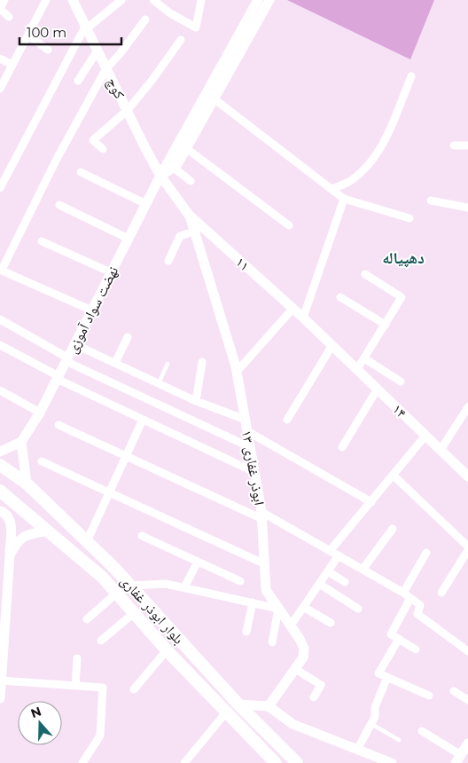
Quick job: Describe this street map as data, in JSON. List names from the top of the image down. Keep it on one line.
{"streets":{"main road":["بلوار ابوذر غفاری"],"street":["کوچ","۱۱","نهضت سواد آموزی","۱۴","۱۳ ابوذر غفاری"]},"crossings":[["کوچ","۱۱"],["کوچ","نهضت سواد آموزی"],["۱۱","نهضت سواد آموزی"],["۱۱","۱۴"],["۱۱","۱۳ ابوذر غفاری"]],"districts":["دهپیاله"],"scale_bar":"100 m","north":"top"}
